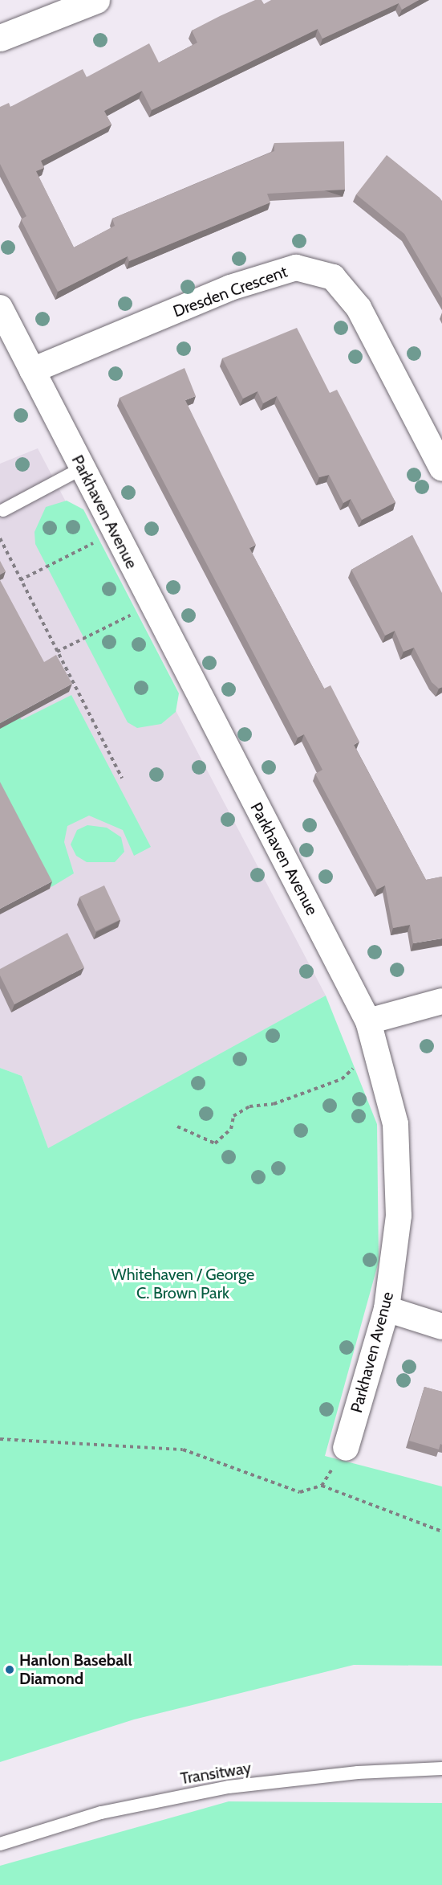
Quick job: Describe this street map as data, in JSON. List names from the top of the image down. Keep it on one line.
{"streets":{"street":["Dresden Crescent","Parkhaven Avenue"],"lane":["Transitway"]},"crossings":[["Dresden Crescent","Parkhaven Avenue"]],"parks":["Whitehaven / George C. Brown Park"],"places":["Hanlon Baseball Diamond"]}
